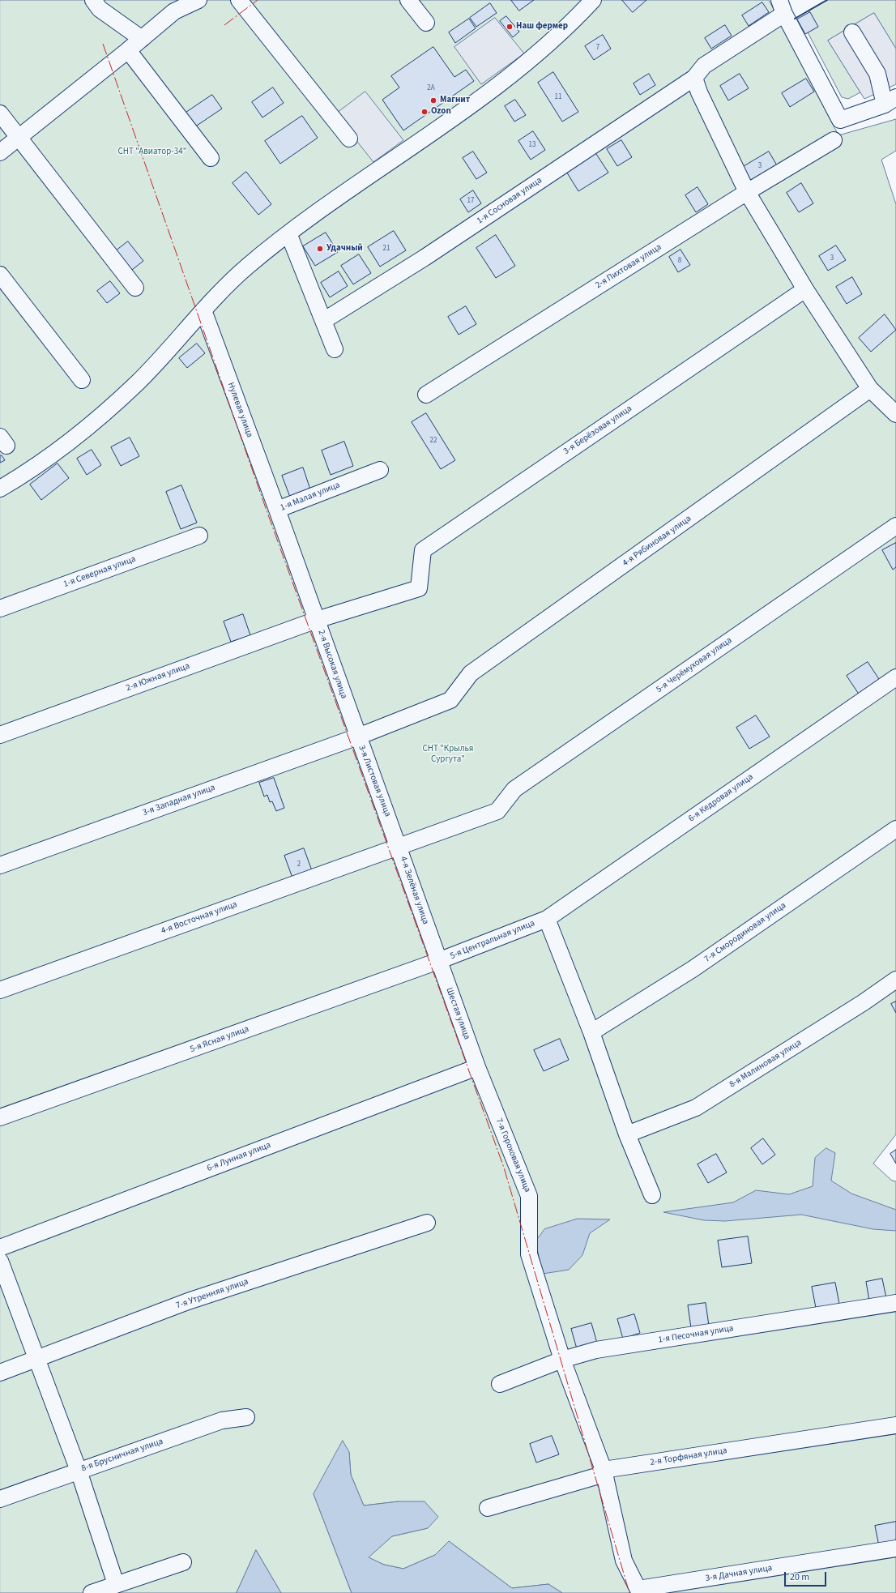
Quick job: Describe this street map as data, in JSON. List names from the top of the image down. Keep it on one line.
{"streets":{"street":["1-я Сосновая улица","2-я Пихтовая улица","Нулевая улица","3-я Берёзовая улица","1-я Малая улица","4-я Рябиновая улица","1-я Северная улица","2-я Высокая улица","5-я Черёмуховая улица","2-я Южная улица","3-я Листовая улица","6-я Кедровая улица","3-я Западная улица","4-я Зелёная улица","4-я Восточная улица","7-я Смородиновая улица","5-я Центральная улица","Шестая улица","5-я Ясная улица","8-я Малиновая улица","7-я Гороховая улица","6-я Лунная улица","7-я Утренняя улица","1-я Песочная улица","8-я Брусничная улица","2-я Торфяная улица","3-я Дачная улица"]},"crossings":[["Нулевая улица","1-я Малая улица"],["3-я Берёзовая улица","2-я Высокая улица"],["1-я Малая улица","2-я Высокая улица"],["1-я Малая улица","2-я Южная улица"],["4-я Рябиновая улица","3-я Листовая улица"],["2-я Высокая улица","2-я Южная улица"],["2-я Высокая улица","3-я Листовая улица"],["2-я Высокая улица","3-я Западная улица"],["5-я Черёмуховая улица","4-я Зелёная улица"],["3-я Листовая улица","3-я Западная улица"],["3-я Листовая улица","4-я Зелёная улица"],["3-я Листовая улица","4-я Восточная улица"],["6-я Кедровая улица","5-я Центральная улица"],["4-я Зелёная улица","4-я Восточная улица"],["4-я Зелёная улица","5-я Центральная улица"],["4-я Зелёная улица","Шестая улица"],["4-я Зелёная улица","5-я Ясная улица"],["5-я Центральная улица","Шестая улица"],["5-я Центральная улица","5-я Ясная улица"],["Шестая улица","5-я Ясная улица"],["Шестая улица","7-я Гороховая улица"],["Шестая улица","6-я Лунная улица"],["7-я Гороховая улица","6-я Лунная улица"],["7-я Гороховая улица","1-я Песочная улица"],["7-я Гороховая улица","2-я Торфяная улица"],["7-я Гороховая улица","3-я Дачная улица"]],"parks":["СНТ \"Авиатор-34\"","CНТ \"Крылья Сургута\""],"places":["Наш фермер","Магнит","Ozon","Удачный"],"house_numbers":["7","2А","11","13","3","17","21","3","8","22","2"],"scale_bar":"20 m"}
